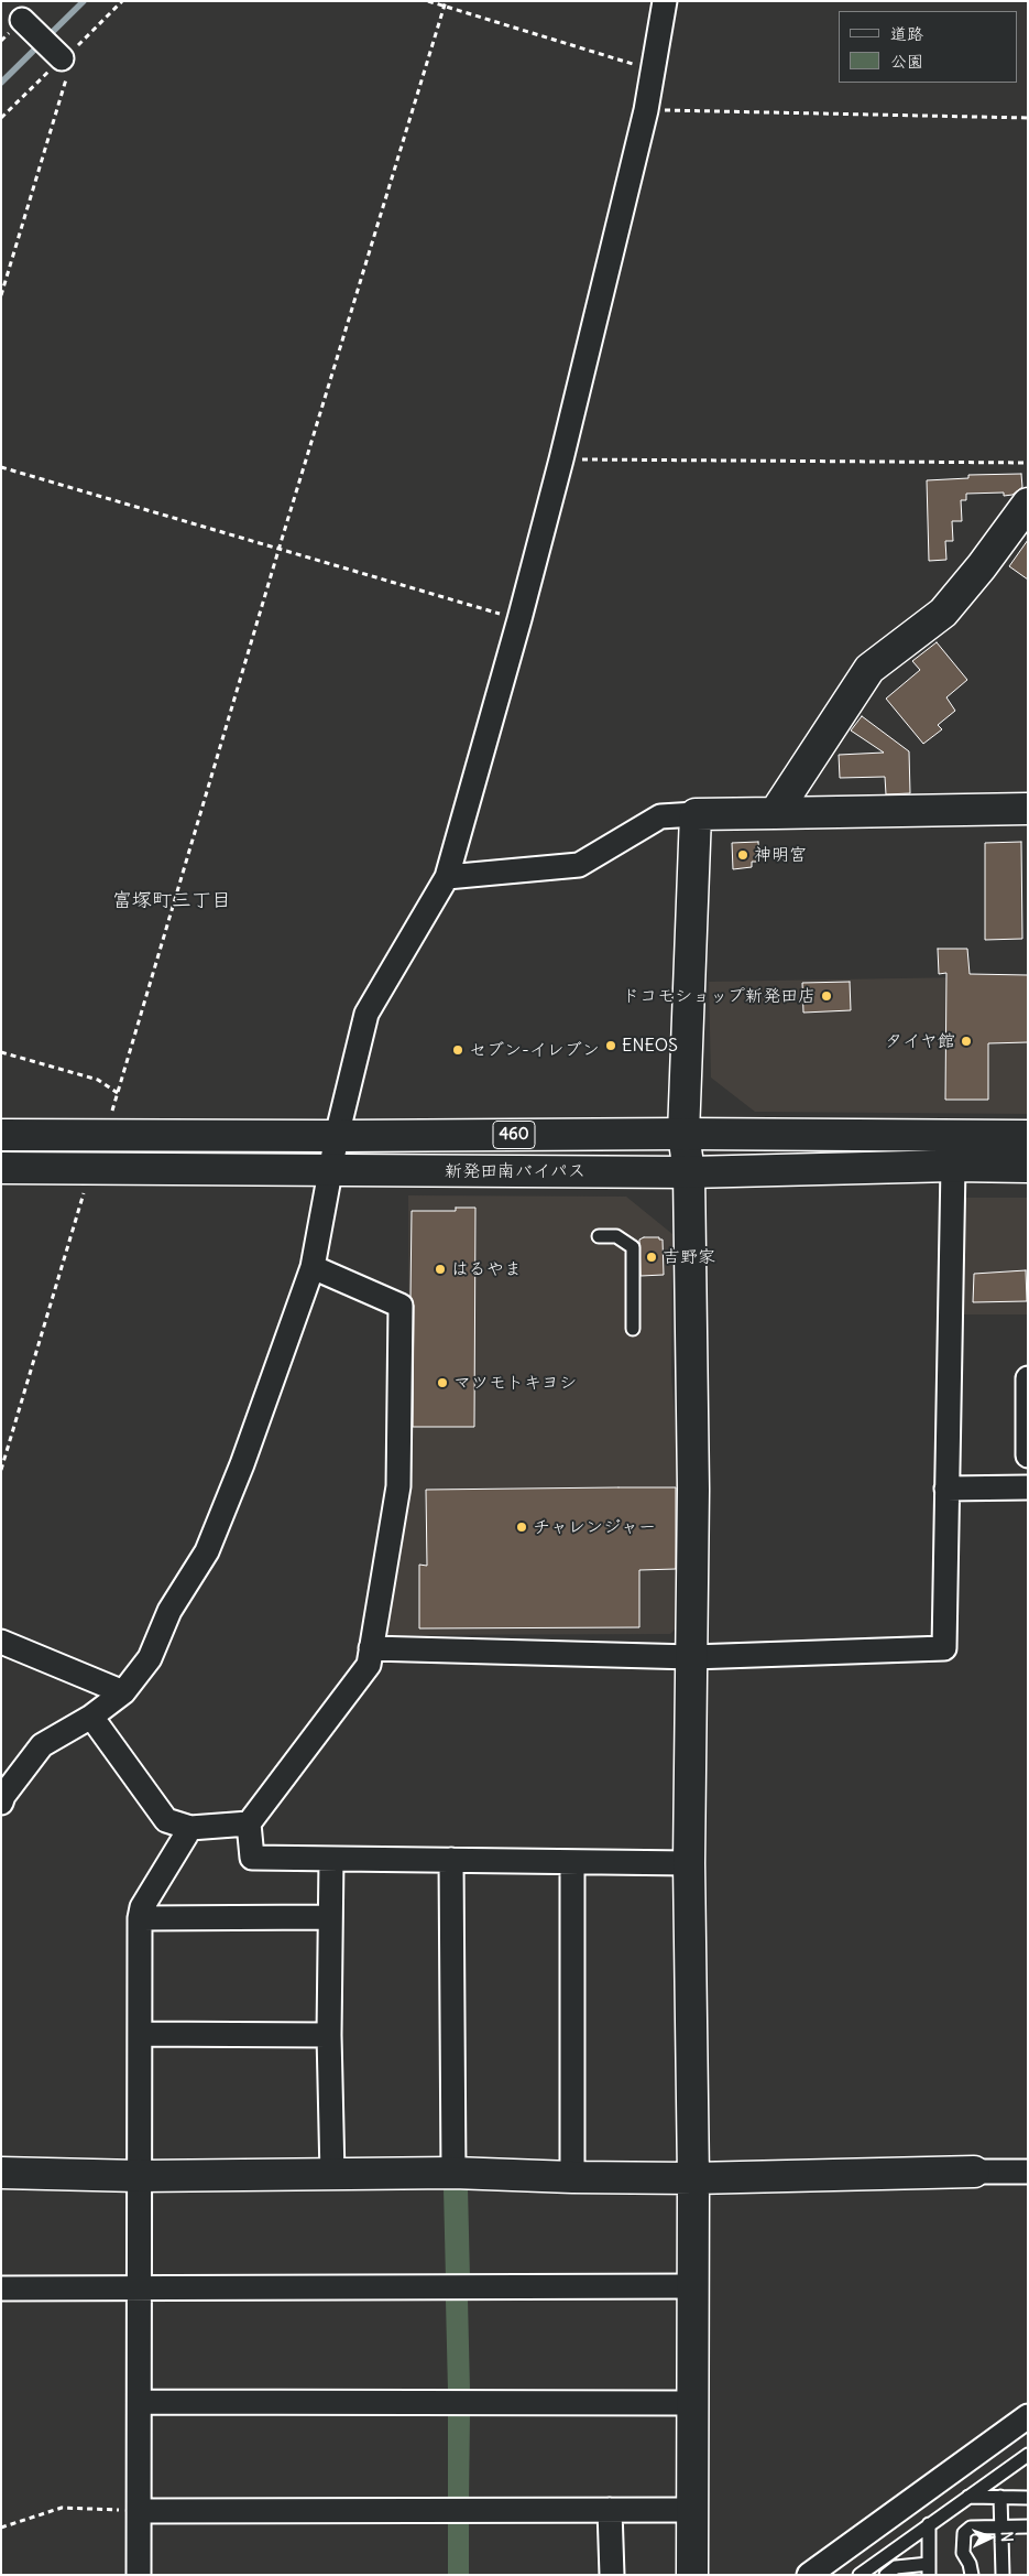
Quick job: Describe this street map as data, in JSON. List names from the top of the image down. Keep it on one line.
{"streets":{"main road":["460","新発田南バイパス"]},"districts":["富塚町三丁目"],"places":["神明宮","ドコモショップ新発田店","タイヤ館","ENEOS","セブン-イレブン","吉野家","はるやま","マツモトキヨシ","チャレンジャー"],"legend":["道路","公園"],"north":"right"}
